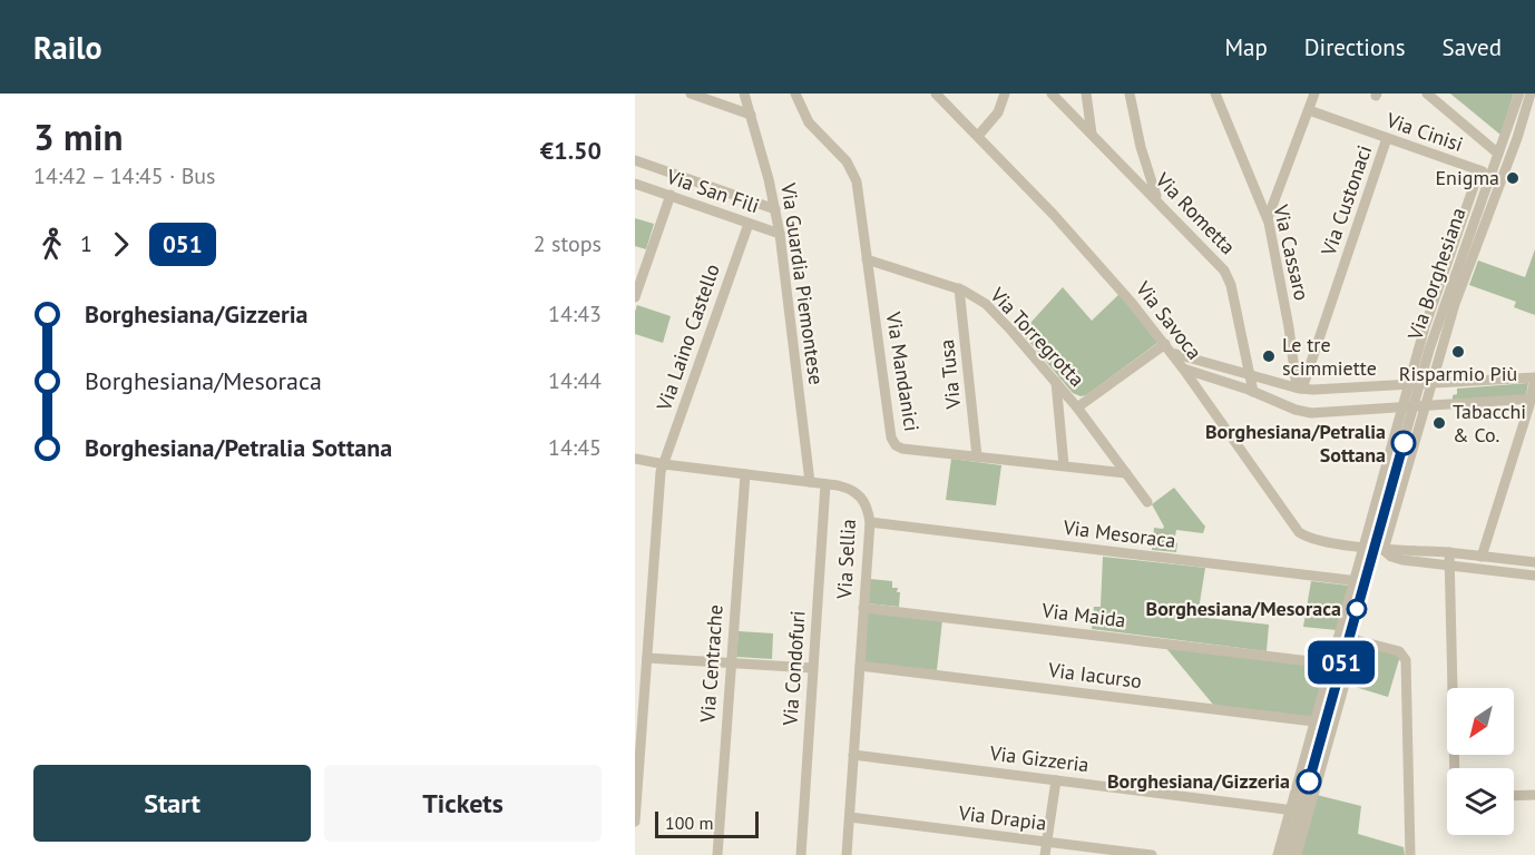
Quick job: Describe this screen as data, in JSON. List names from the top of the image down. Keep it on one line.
{"streets":{"street":["Via Cinisi","Via San Fili","Via Custonaci","Via Rometta","Via Cassaro","Via Borghesiana","Via Guardia Piemontese","Via Savoca","Via Laino Castello","Via Torregrotta","Via Mandanici","Via Tusa","Via Mesoraca","Via Sellia","Via Maida","Via Centrache","Via Condofuri","Via Iacurso","Via Gizzeria","Via Drapia"]},"crossings":[["Via Cinisi","Via Custonaci"],["Via Cinisi","Via Borghesiana"],["Via San Fili","Via Guardia Piemontese"],["Via San Fili","Via Laino Castello"],["Via Custonaci","Via Cassaro"],["Via Borghesiana","Via Savoca"],["Via Borghesiana","Via Mesoraca"],["Via Borghesiana","Via Maida"],["Via Borghesiana","Via Iacurso"],["Via Borghesiana","Via Gizzeria"],["Via Guardia Piemontese","Via Sellia"],["Via Savoca","Via Torregrotta"],["Via Laino Castello","Via Sellia"],["Via Torregrotta","Via Mandanici"],["Via Torregrotta","Via Tusa"],["Via Mandanici","Via Tusa"],["Via Mesoraca","Via Sellia"],["Via Sellia","Via Maida"],["Via Sellia","Via Centrache"],["Via Sellia","Via Condofuri"],["Via Sellia","Via Iacurso"],["Via Sellia","Via Gizzeria"],["Via Sellia","Via Drapia"]],"places":["Enigma","Risparmio Più","Le tre scimmiette","Tabacchi & Co.","Borghesiana/Petralia Sottana","Borghesiana/Mesoraca","Borghesiana/Gizzeria"],"lines":["bus line 051"],"scale_bar":"100 m","north":"bottom left","page":{"header":"Railo","nav":["Map","Directions","Saved"],"heading":["3 min","14:42 – 14:45 · Bus","€1.50"],"on_map":"051","legs":["1","051","2 stops"],"list":[{"name":"Borghesiana/Gizzeria","value":"14:43"},{"name":"Borghesiana/Mesoraca","value":"14:44"},{"name":"Borghesiana/Petralia Sottana","value":"14:45"}],"buttons":["Start","Tickets"],"scale":"100 m"}}
